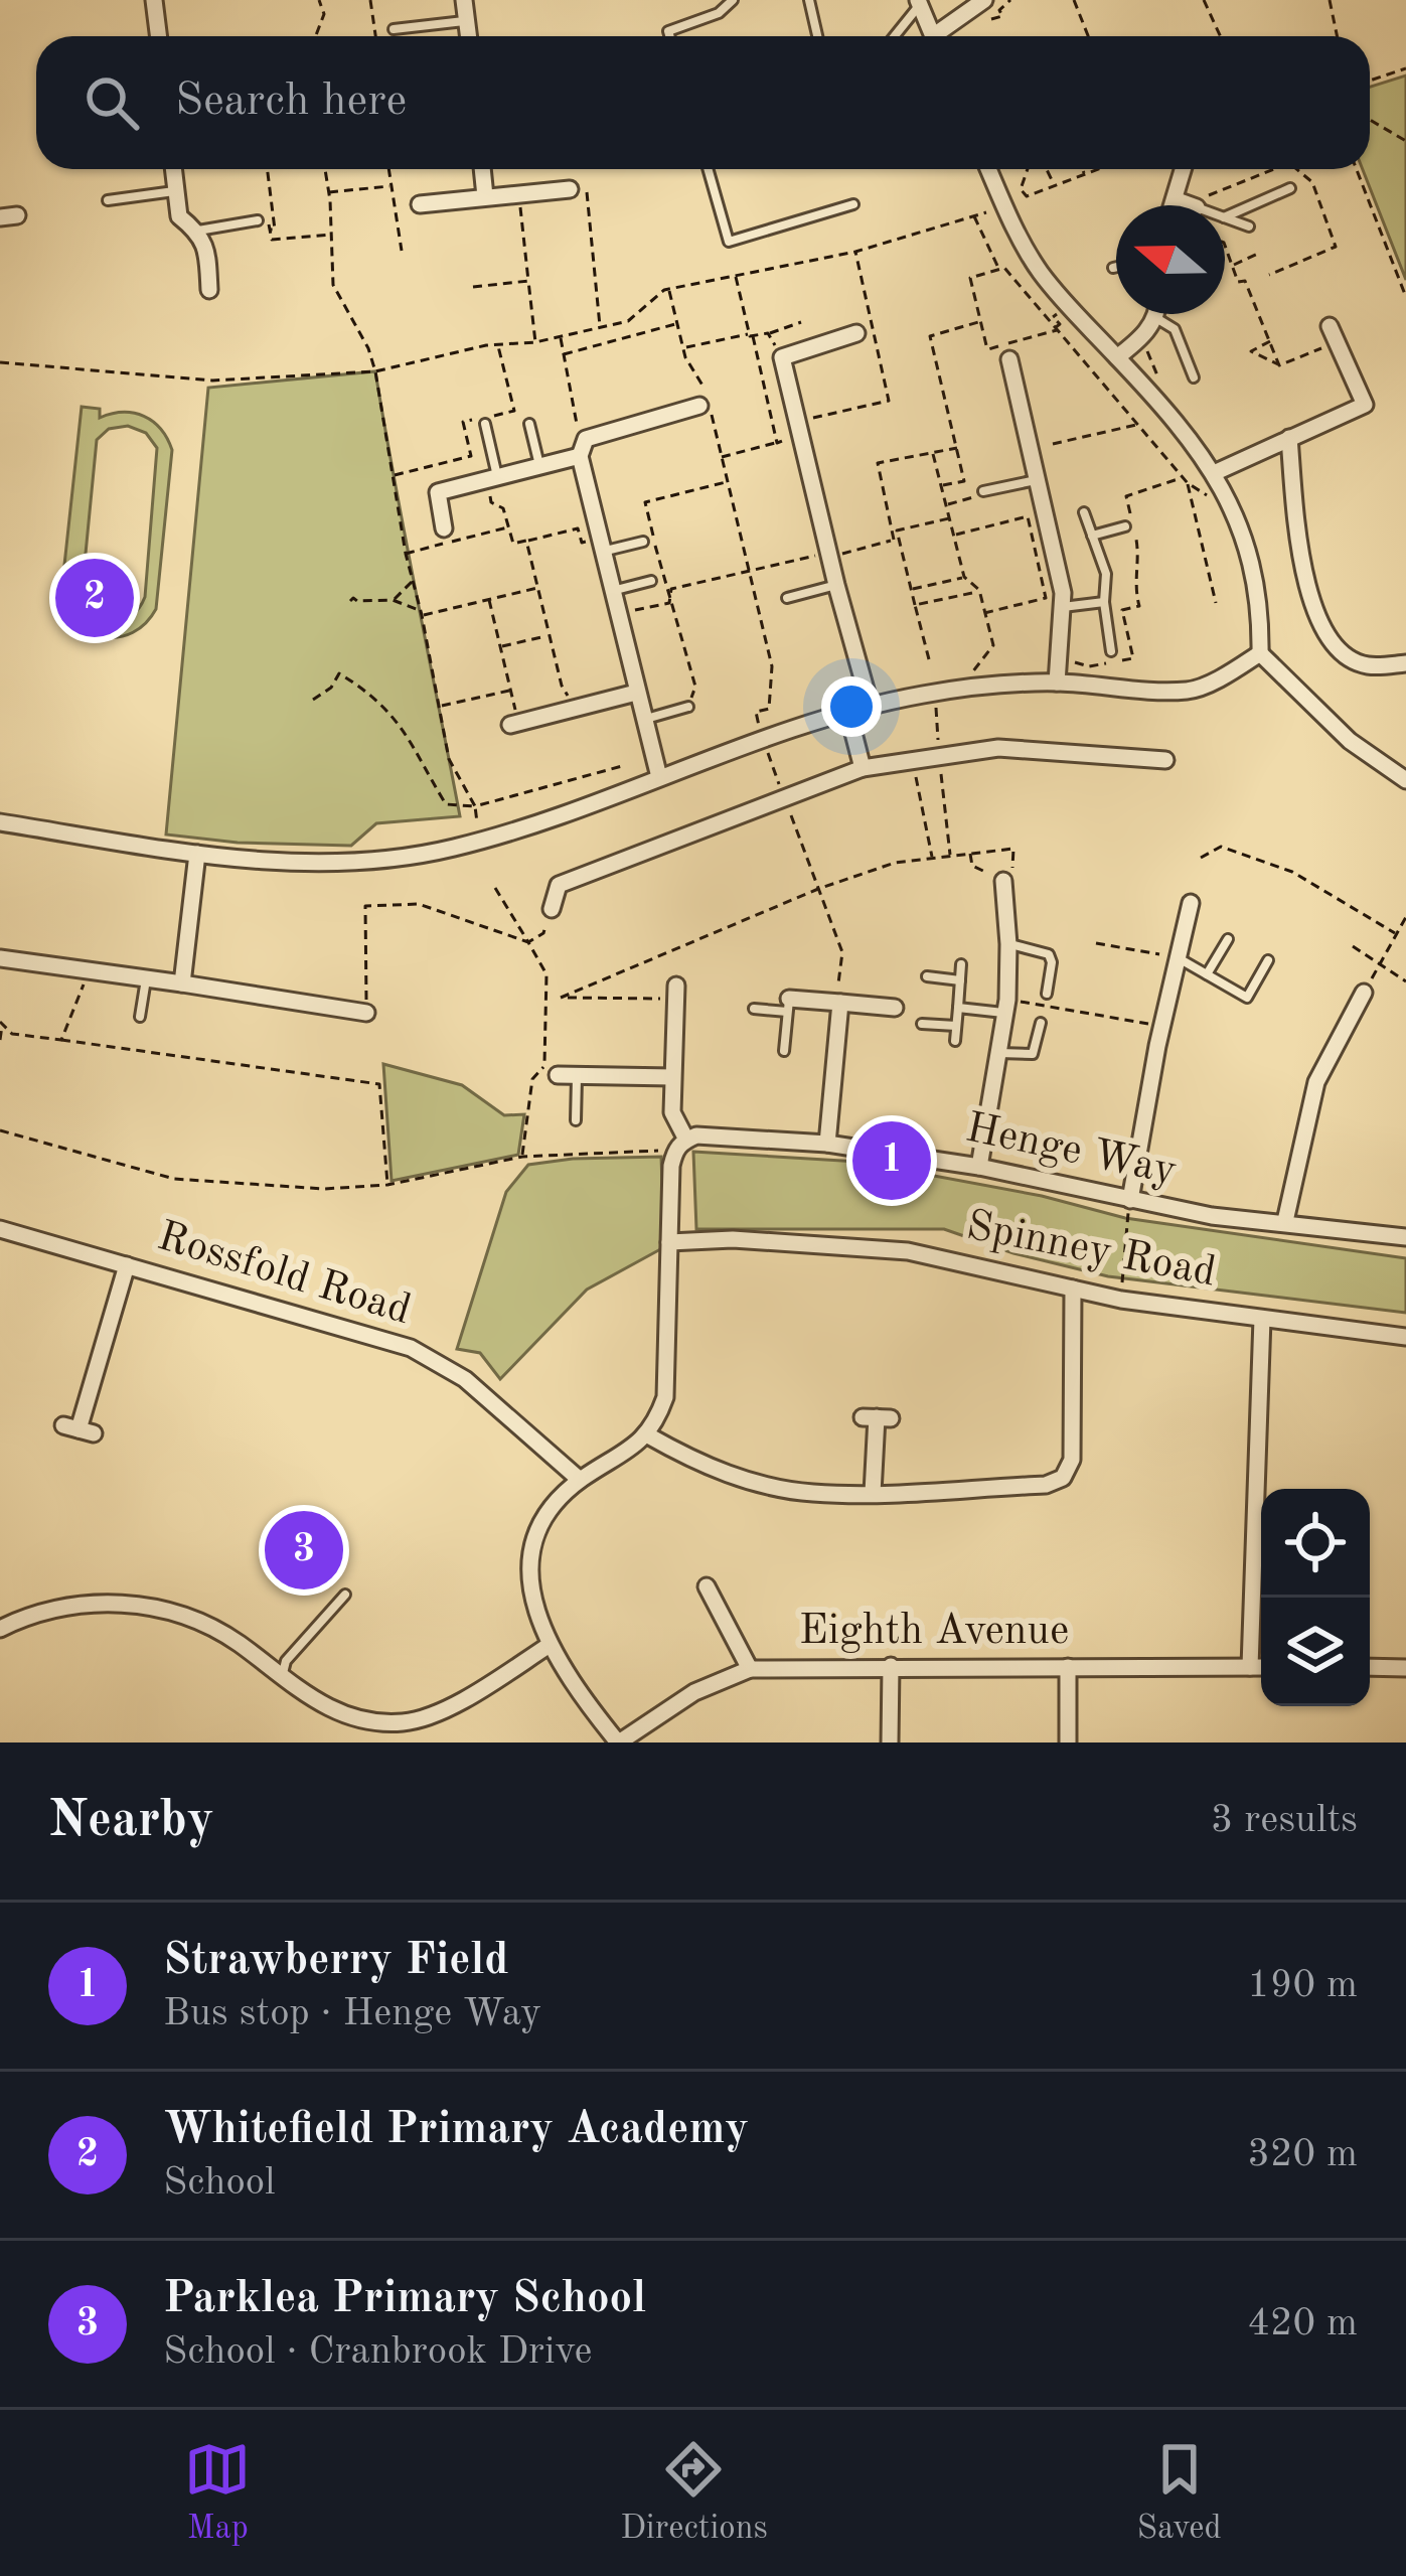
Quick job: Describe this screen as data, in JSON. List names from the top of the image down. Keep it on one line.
{"streets":{"street":["Henge Way","Spinney Road","Rossfold Road","Eighth Avenue"]},"north":"left","page":{"search":"Search here","pins":["2","1","3"],"heading":["Nearby","3 results"],"list":[{"mark":"1","name":"Strawberry Field","note":"Bus stop · Henge Way","value":"190 m"},{"mark":"2","name":"Whitefield Primary Academy","note":"School","value":"320 m"},{"mark":"3","name":"Parklea Primary School","note":"School · Cranbrook Drive","value":"420 m"}],"nav":["Map","Directions","Saved"]}}
